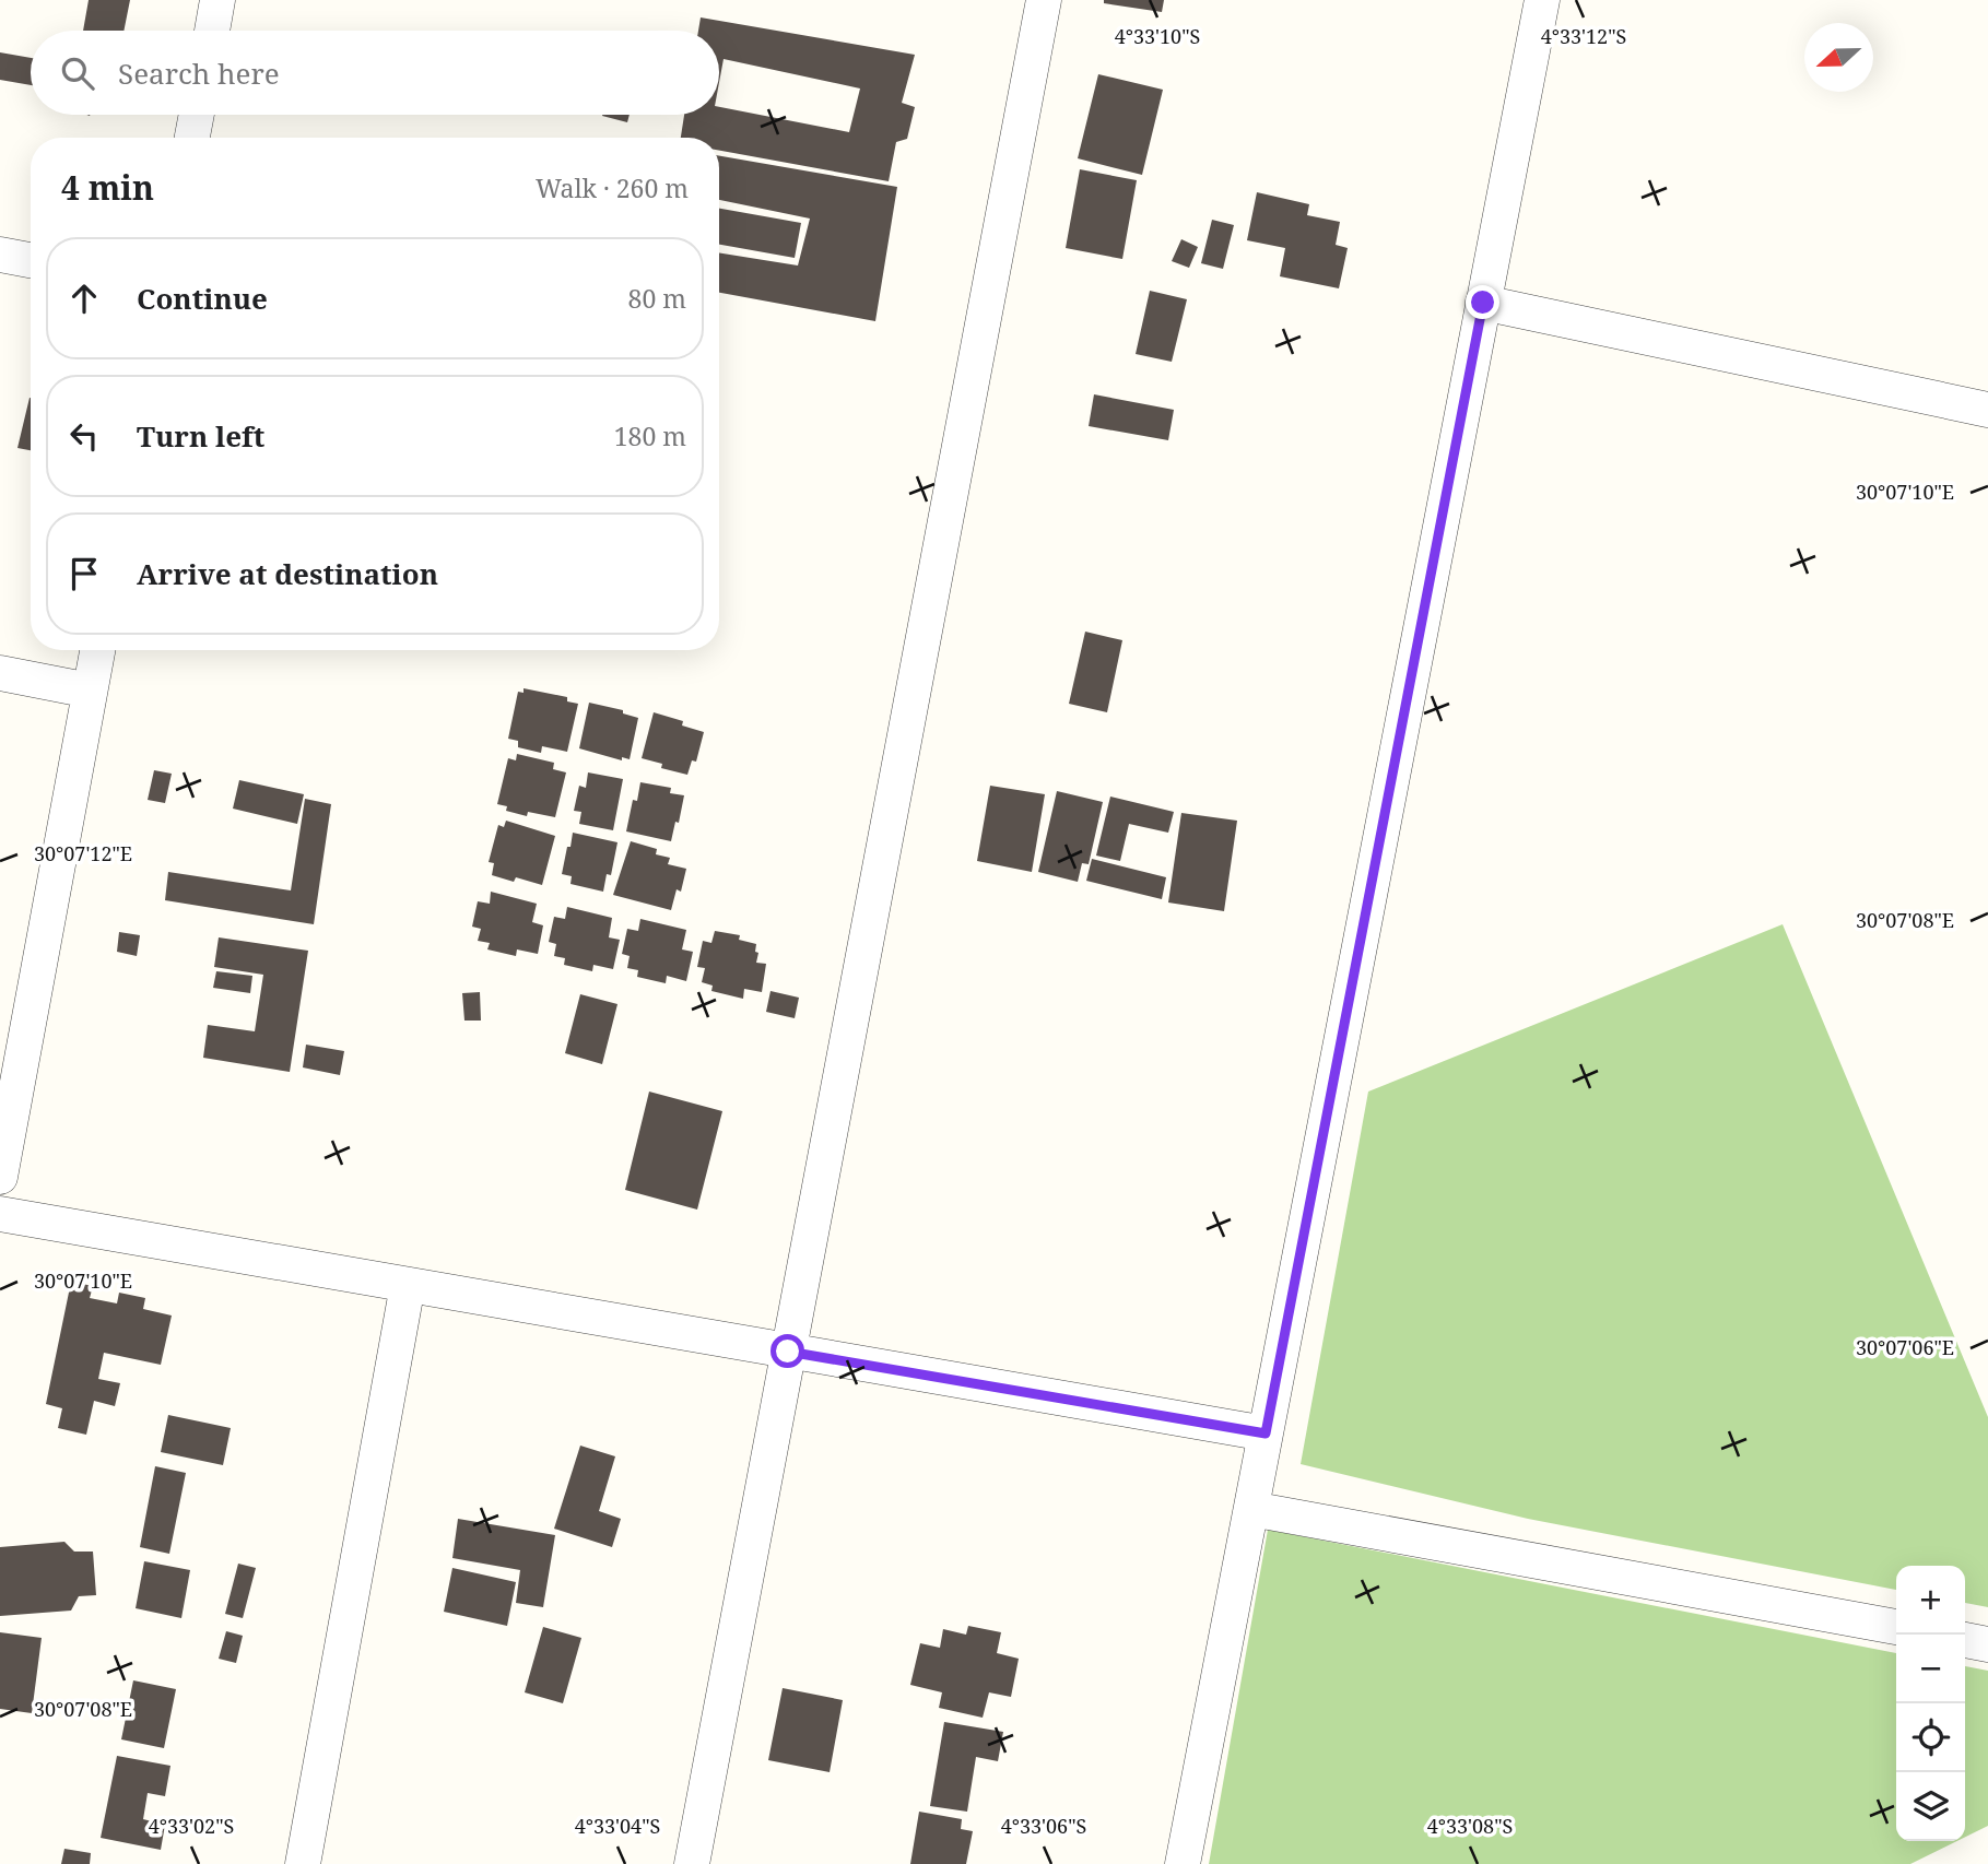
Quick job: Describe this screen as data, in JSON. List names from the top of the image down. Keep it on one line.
{"north":"left","page":{"search":"Search here","heading":["4 min","Walk · 260 m"],"list":[["Continue","80 m"],["Turn left","180 m"],"Arrive at destination"],"map_buttons":["+","−"]},"coordinates":["4°33'10\"S","4°33'12\"S","30°07'10\"E","30°07'12\"E","30°07'08\"E","30°07'06\"E","4°33'02\"S","4°33'04\"S","4°33'06\"S","4°33'08\"S"]}
